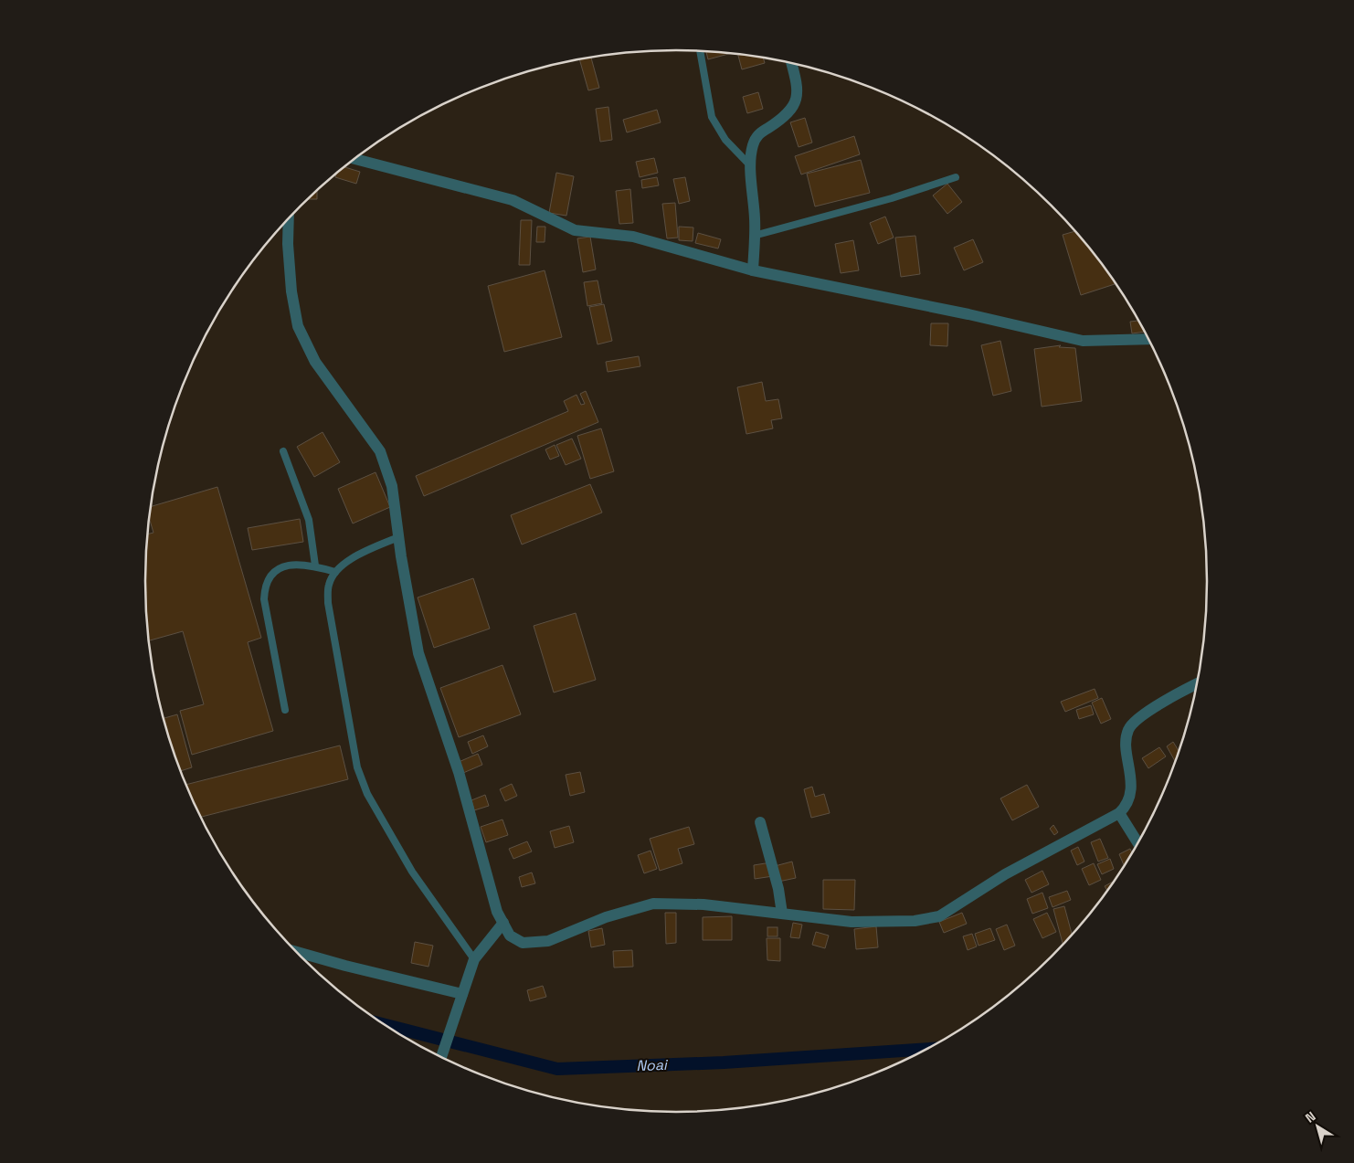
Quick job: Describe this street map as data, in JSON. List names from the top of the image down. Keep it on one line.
{"water":["Noai"],"north":"top left"}
